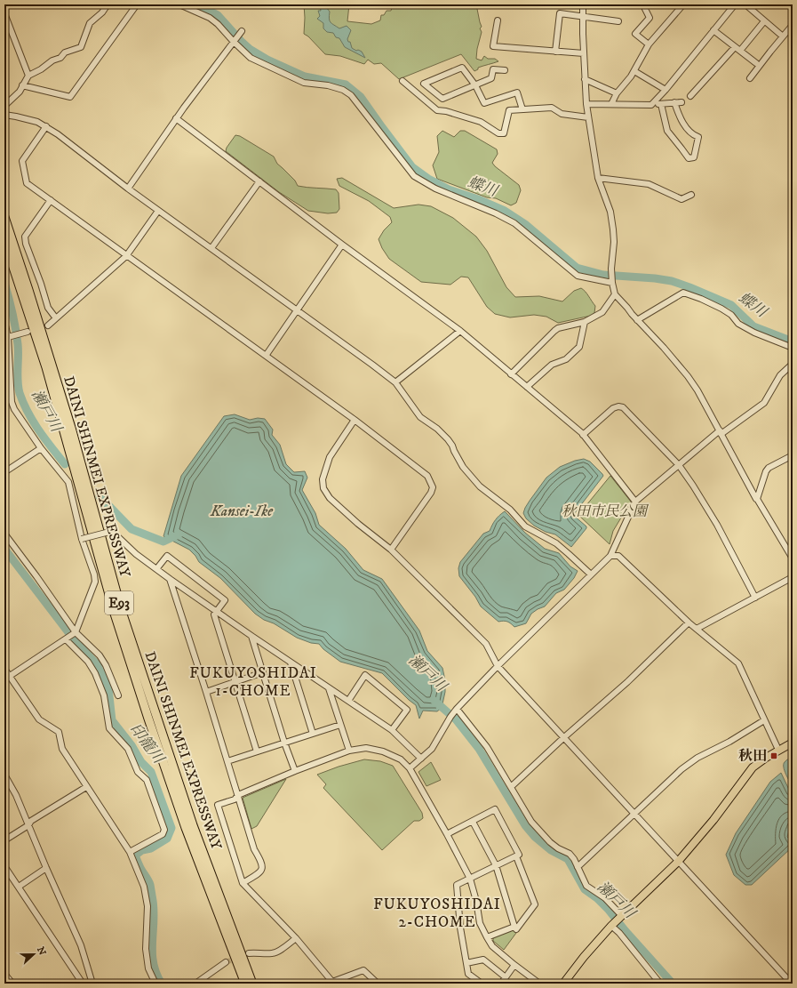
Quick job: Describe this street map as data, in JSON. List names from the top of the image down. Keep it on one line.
{"streets":{"highway":["DAINI SHINMEI EXPRESSWAY","E93"]},"districts":["FUKUYOSHIDAI 1-CHOME","FUKUYOSHIDAI 2-CHOME"],"water":["蝶川","瀬戸川","Kansei-Ike","印籠川"],"parks":["秋田市民公園"],"places":{"transit":["秋田"]},"north":"right"}
